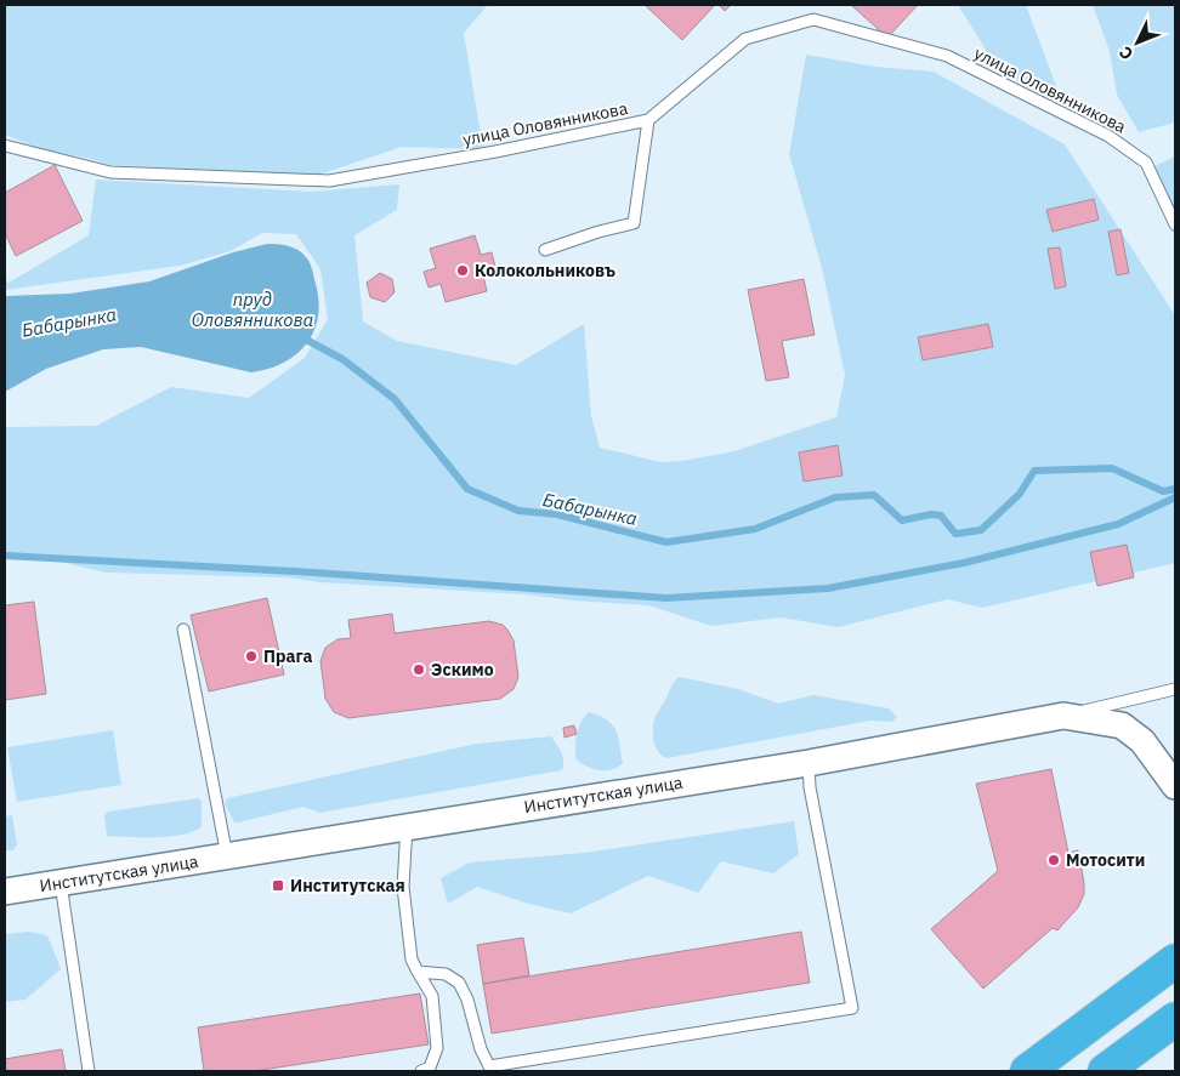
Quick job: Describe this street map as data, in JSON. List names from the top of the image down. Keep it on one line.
{"streets":{"street":["Институтская улица"],"lane":["улица Оловянникова"]},"water":["пруд Оловянникова","Бабарынка"],"places":{"other":["Колокольниковъ","Прага","Эскимо","Мотосити"],"transit":["Институтская"]},"north":"bottom left"}
